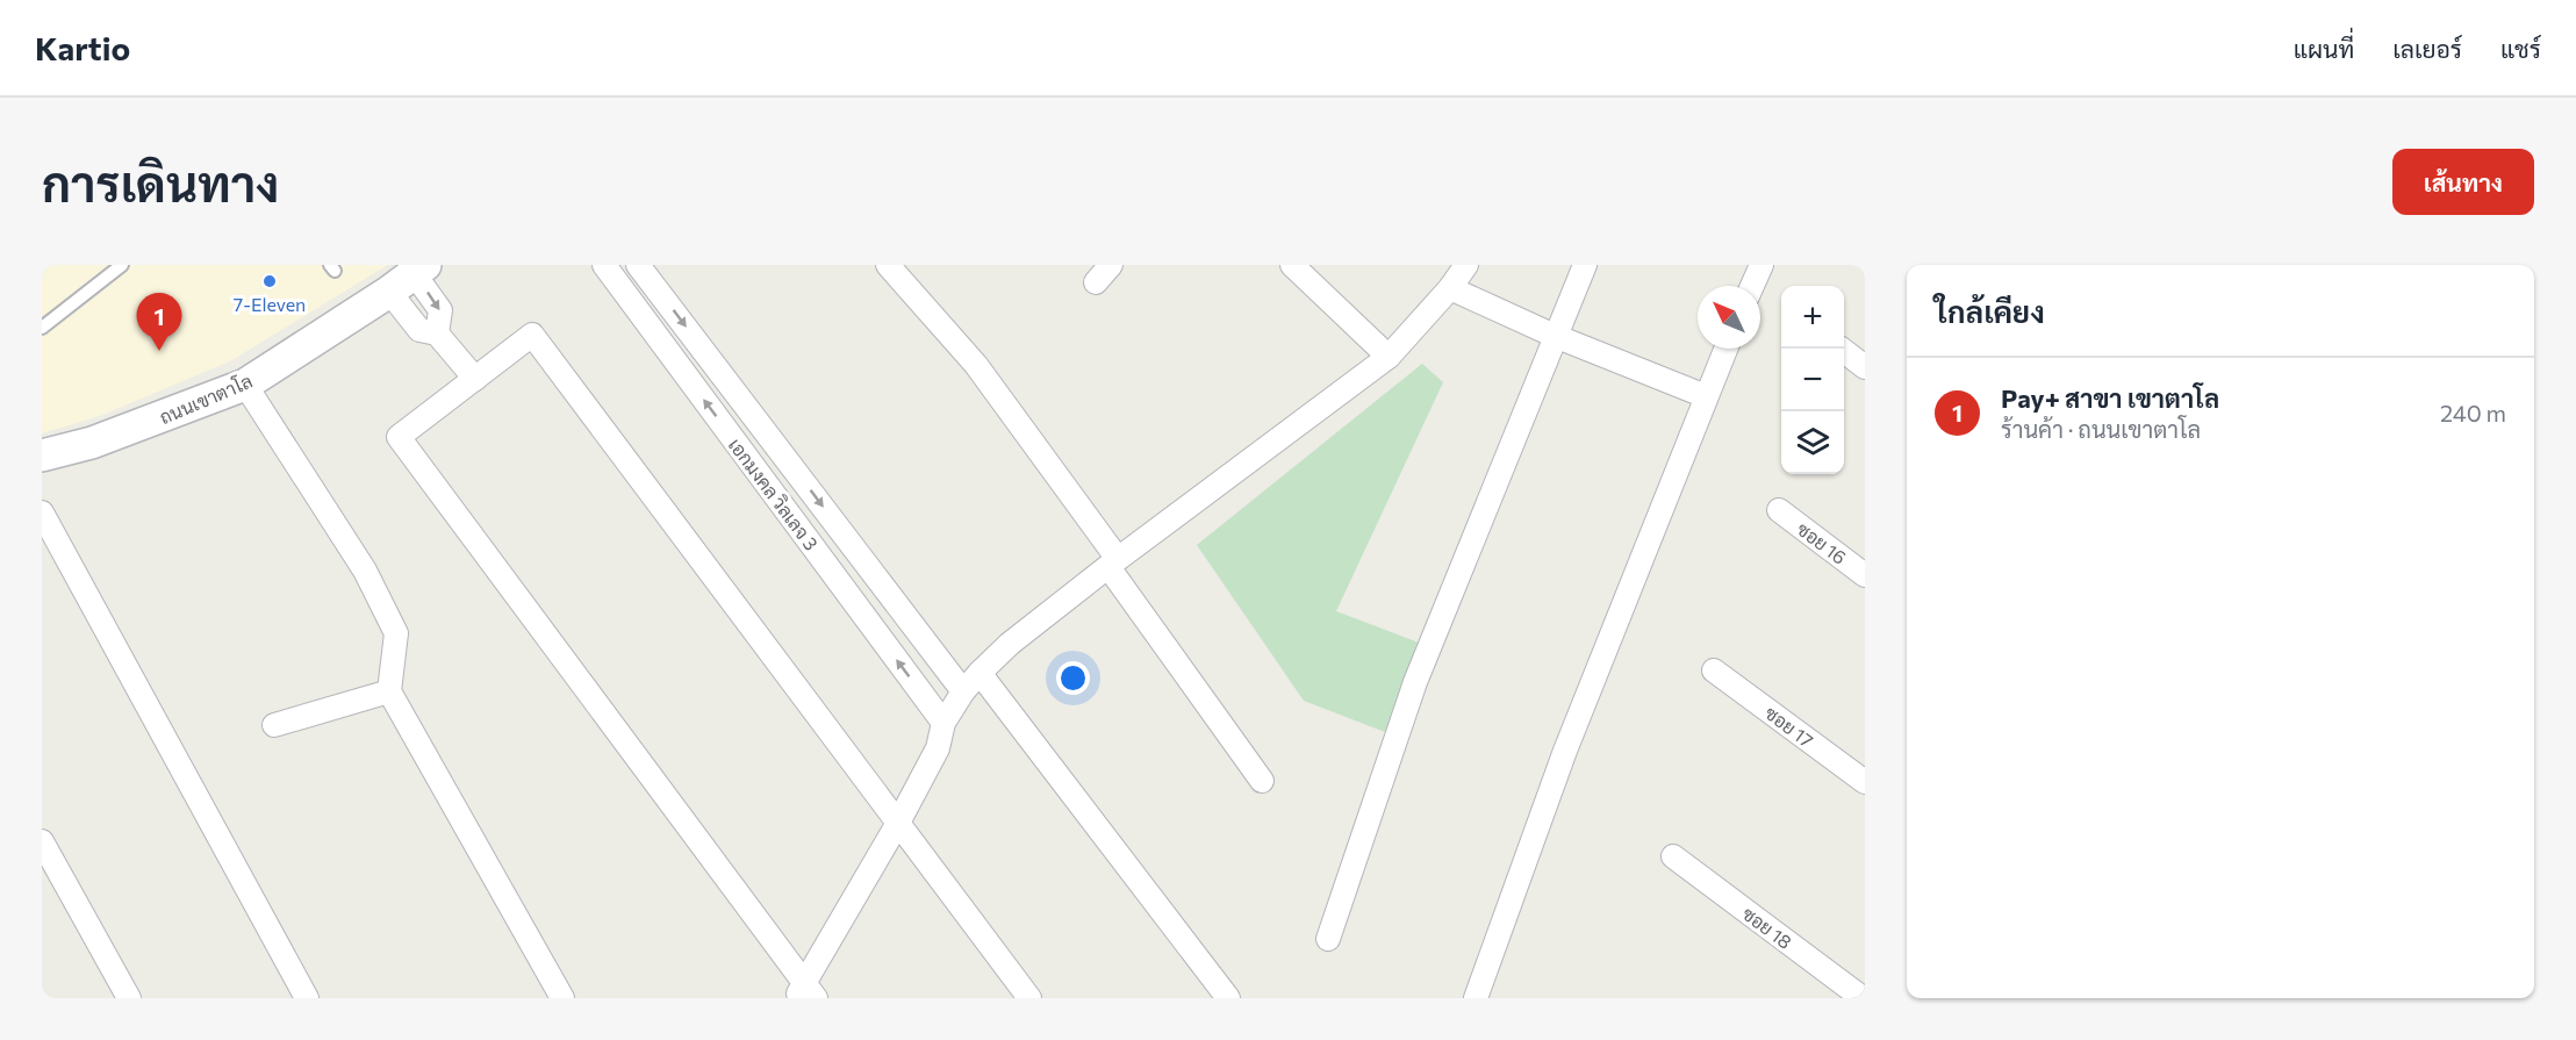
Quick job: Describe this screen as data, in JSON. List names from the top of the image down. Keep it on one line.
{"streets":{"street":["ถนนเขาตาโล","เอกมงคล วิลเลจ 3","ซอย 16","ซอย 17","ซอย 18"]},"places":["7-Eleven"],"north":"top left","page":{"header":"Kartio","nav":["แผนที่","เลเยอร์","แชร์"],"buttons":"เส้นทาง","title":"การเดินทาง","heading":"ใกล้เคียง","map_buttons":["+","−"],"pins":"1","list":[{"mark":"1","name":"Pay+ สาขา เขาตาโล","note":"ร้านค้า · ถนนเขาตาโล","value":"240 m"}]}}
